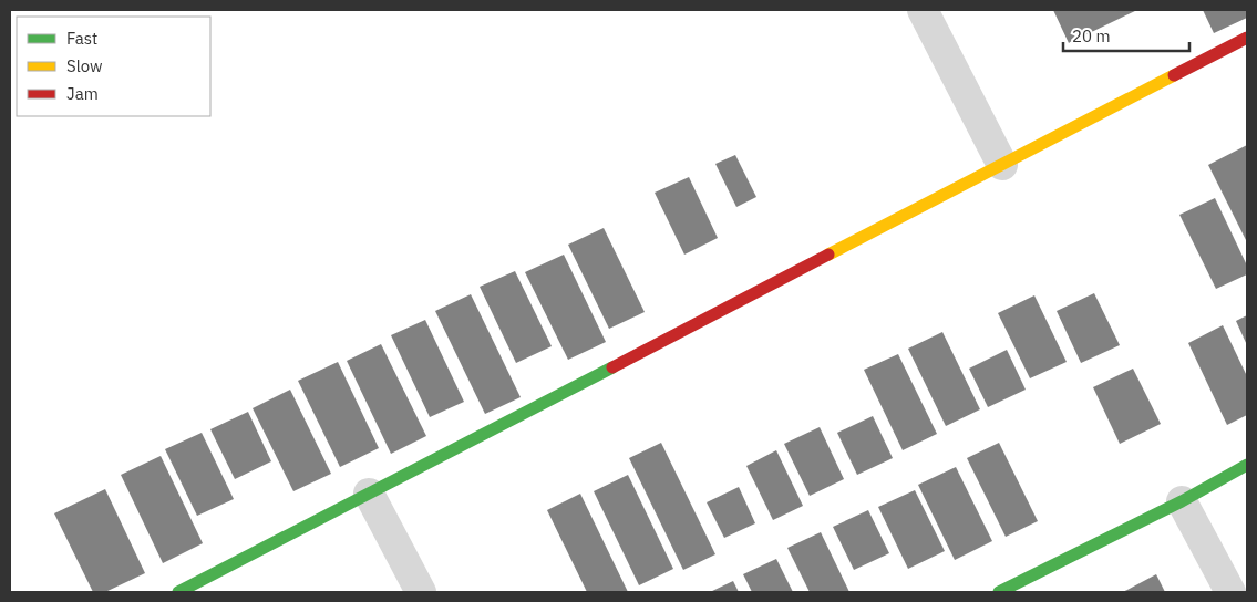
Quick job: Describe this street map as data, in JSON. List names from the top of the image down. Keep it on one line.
{"legend":["Fast","Slow","Jam"],"scale_bar":"20 m"}
